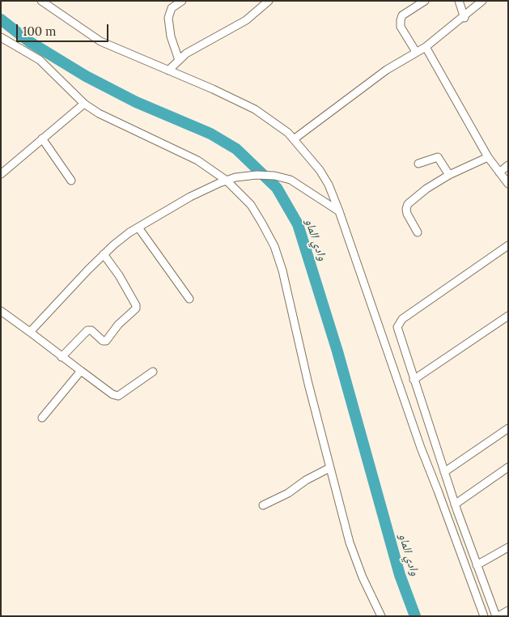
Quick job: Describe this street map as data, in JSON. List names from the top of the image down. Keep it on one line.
{"water":["وادي الماو"],"scale_bar":"100 m"}
